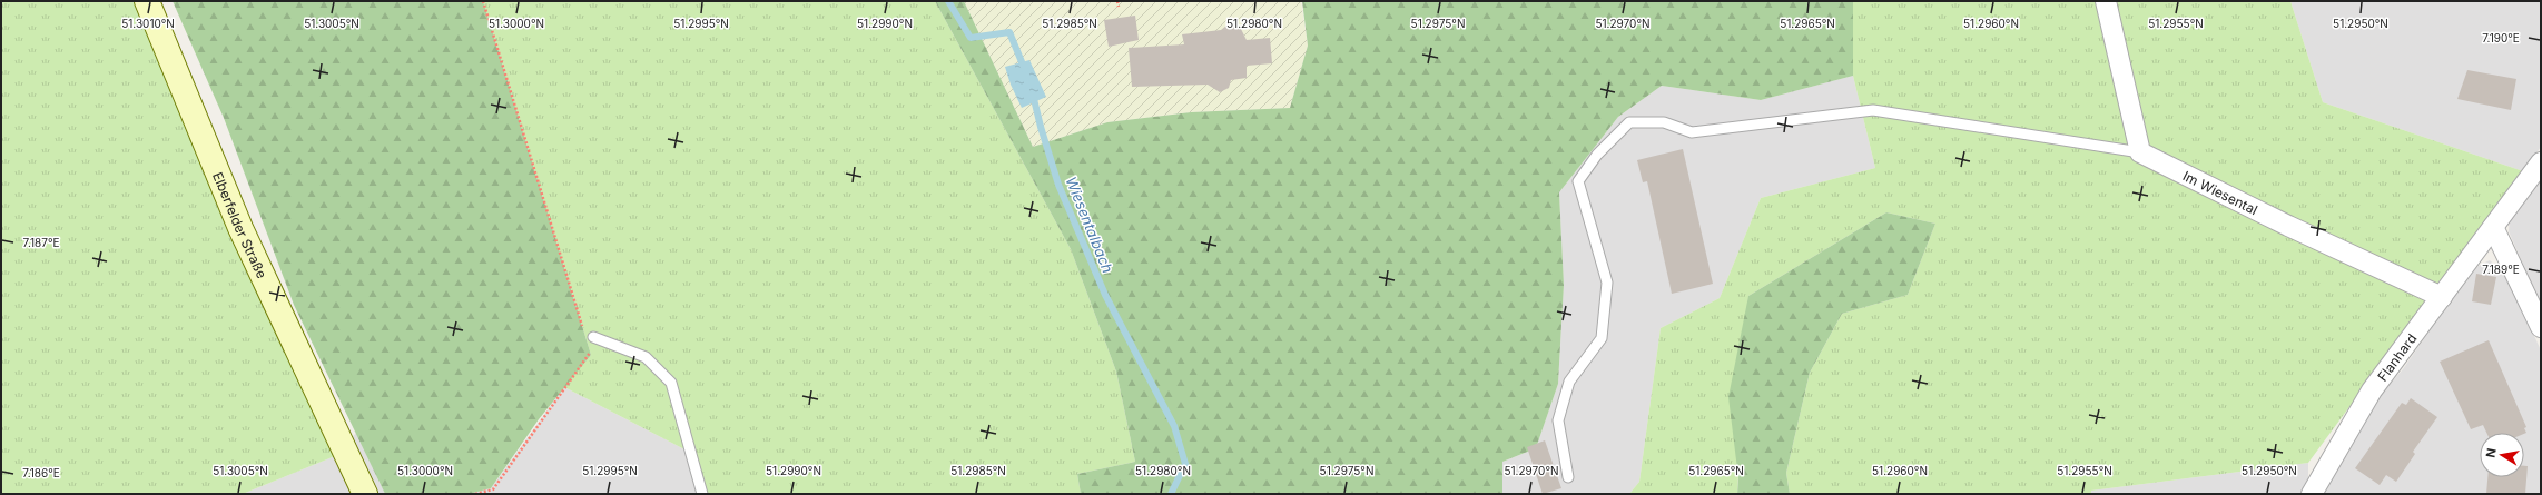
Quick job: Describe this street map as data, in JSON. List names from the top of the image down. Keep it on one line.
{"streets":{"main road":["Elberfelder Straße"],"street":["Im Wiesental","Flanhard"]},"crossings":[["Im Wiesental","Flanhard"]],"water":["Wiesentalbach"],"north":"left","coordinates":["51.3010°N","51.3005°N","51.3000°N","51.2995°N","51.2990°N","51.2985°N","51.2980°N","51.2975°N","51.2970°N","51.2965°N","51.2960°N","51.2955°N","51.2950°N","7.190°E","7.187°E","7.189°E","7.186°E"]}
